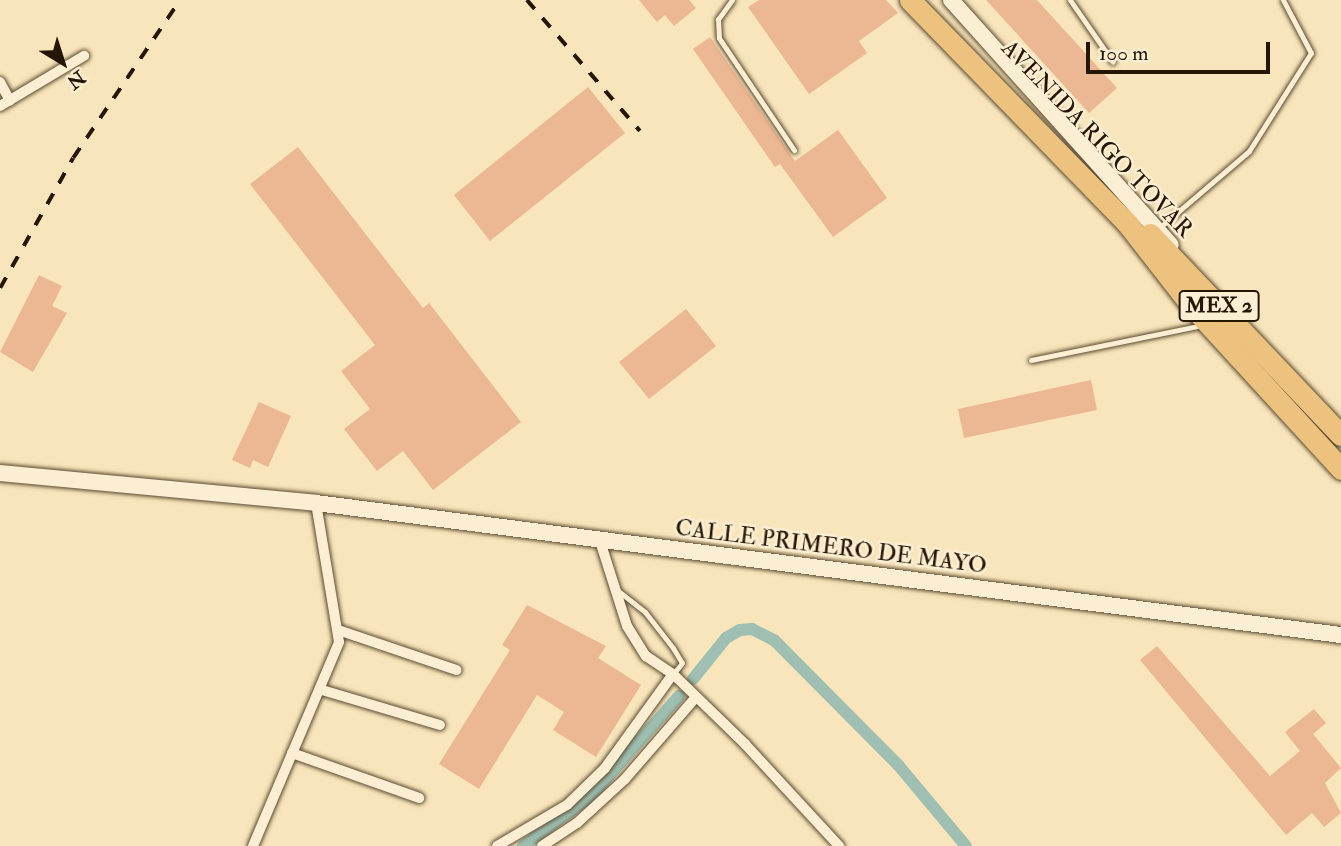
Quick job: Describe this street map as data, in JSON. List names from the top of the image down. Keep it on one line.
{"streets":{"highway":["AVENIDA RIGO TOVAR","MEX 2"],"main road":["CALLE PRIMERO DE MAYO"]},"scale_bar":"100 m","north":"bottom right"}
